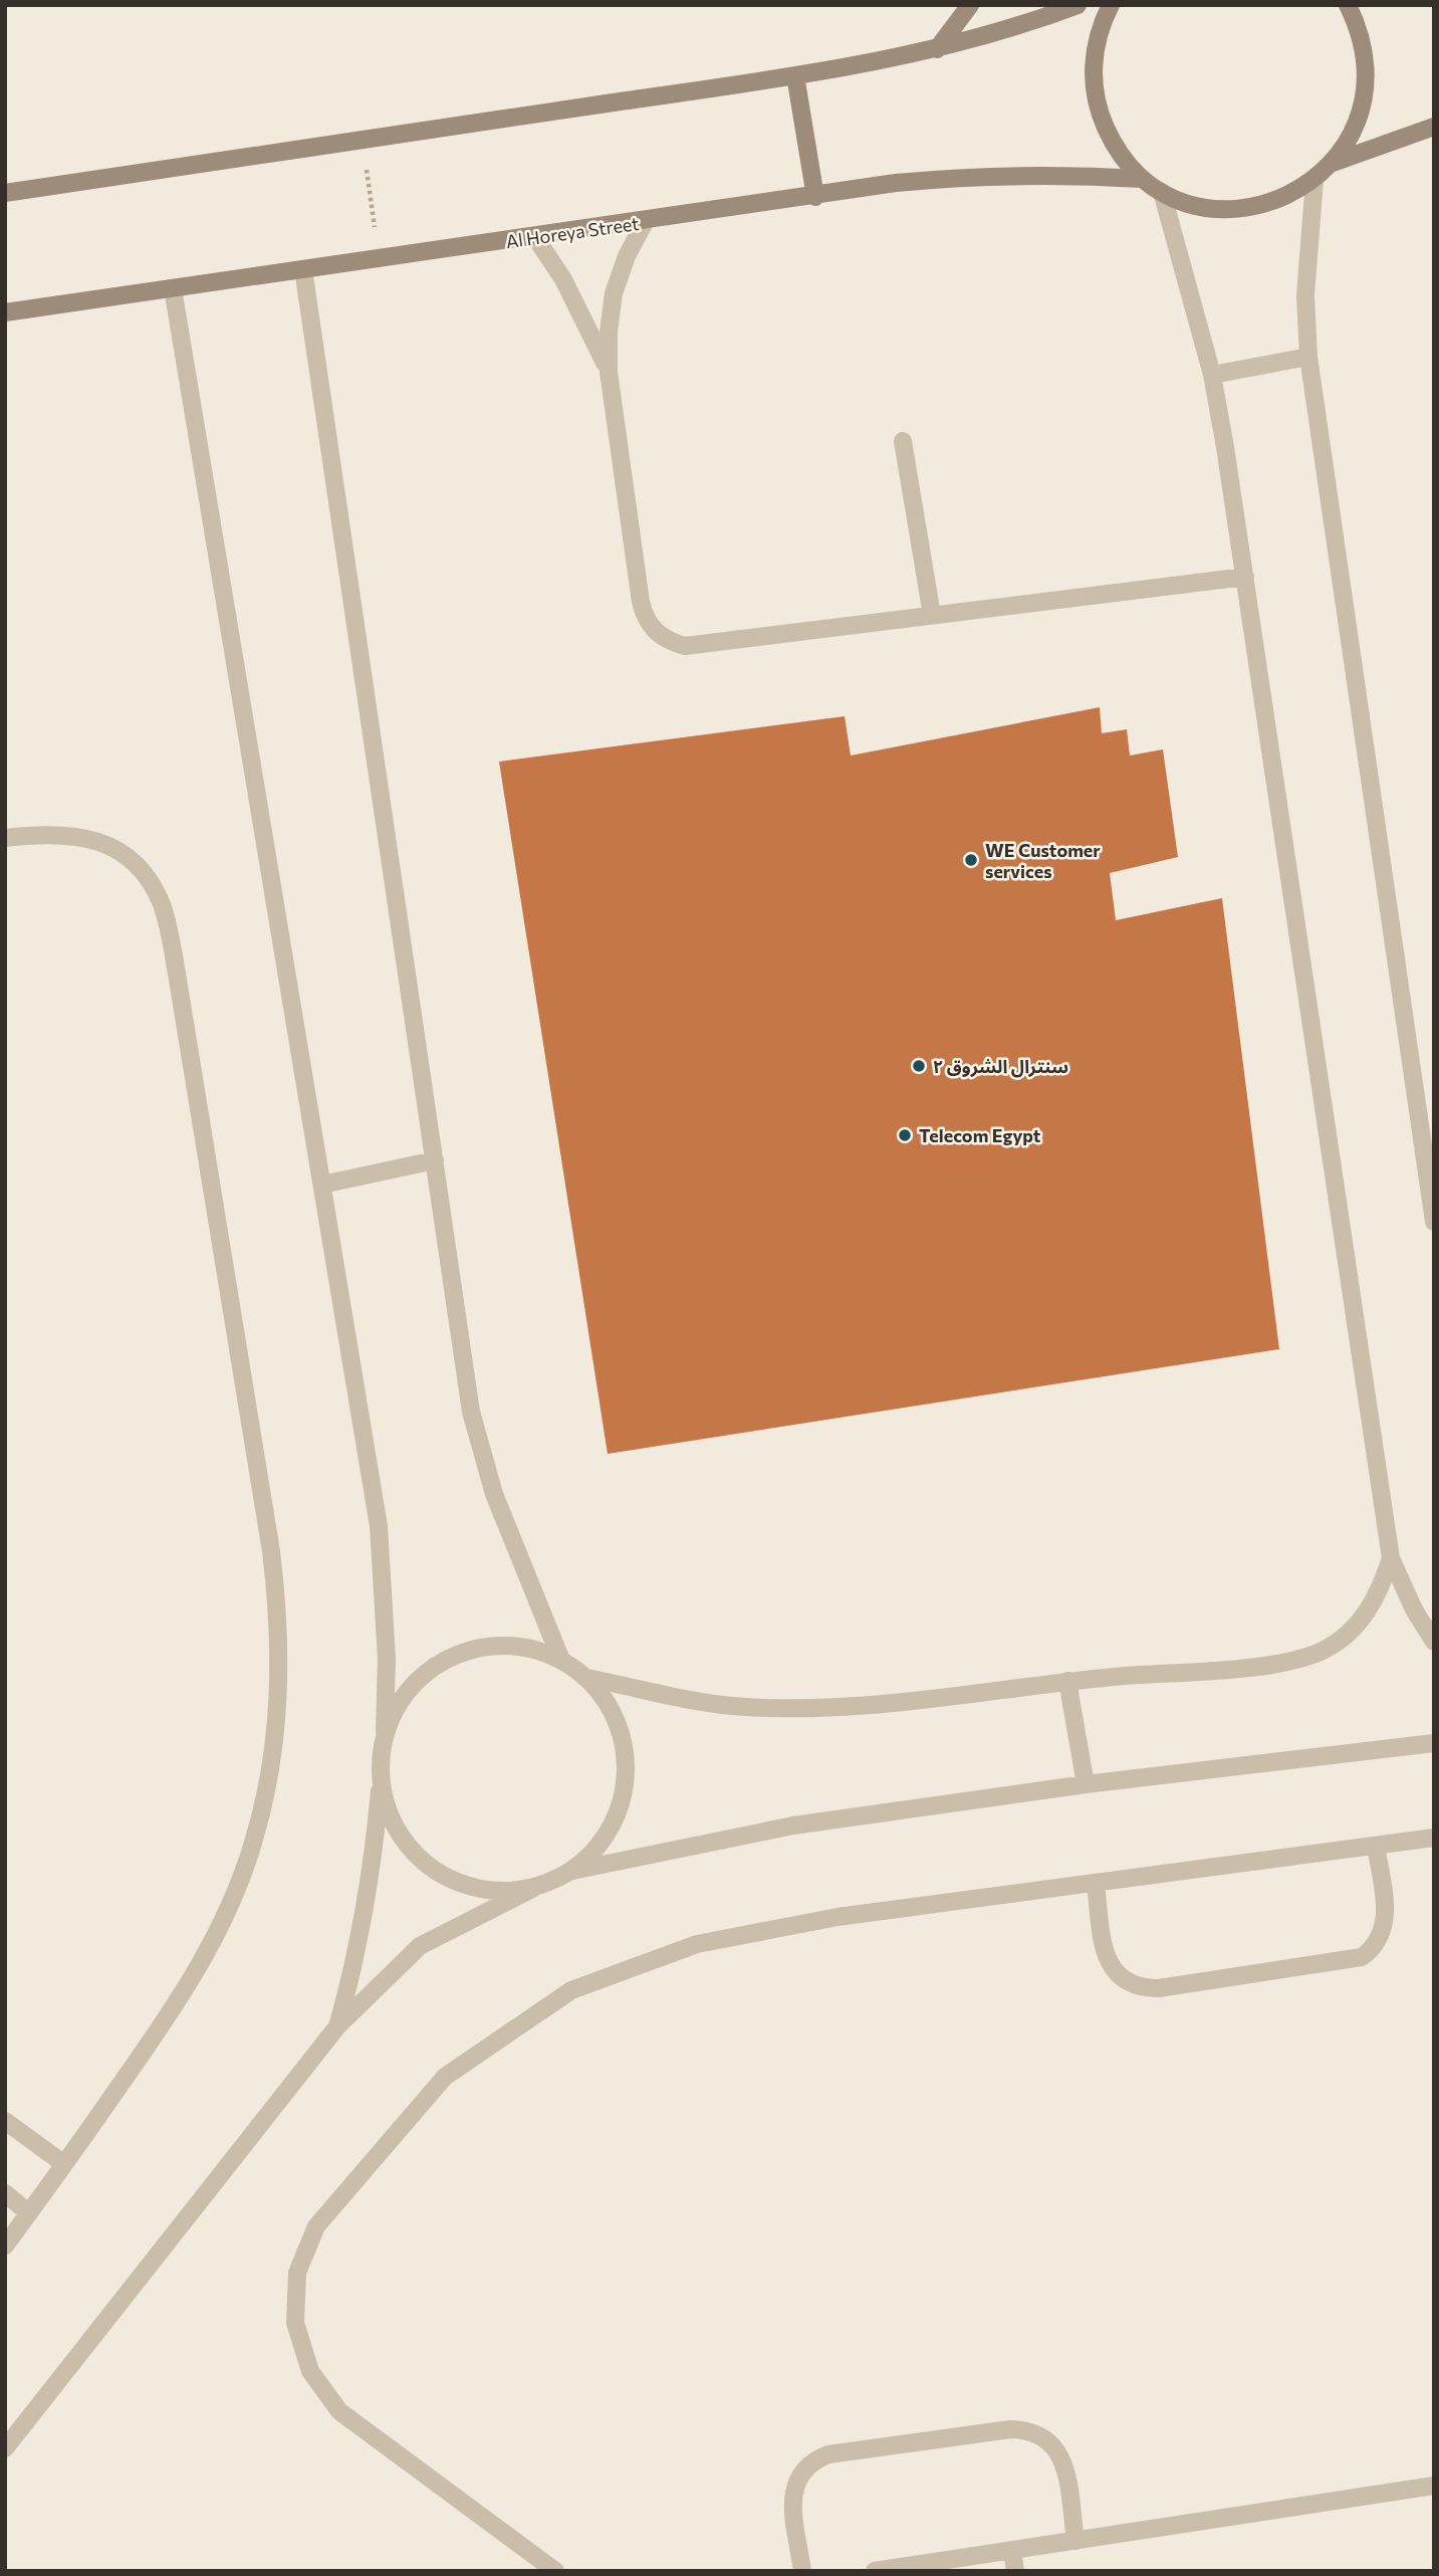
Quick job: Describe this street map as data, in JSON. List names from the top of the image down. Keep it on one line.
{"streets":{"street":["Al Horeya Street"]},"places":["WE Customer services","سنترال الشروق ٢","Telecom Egypt"]}
